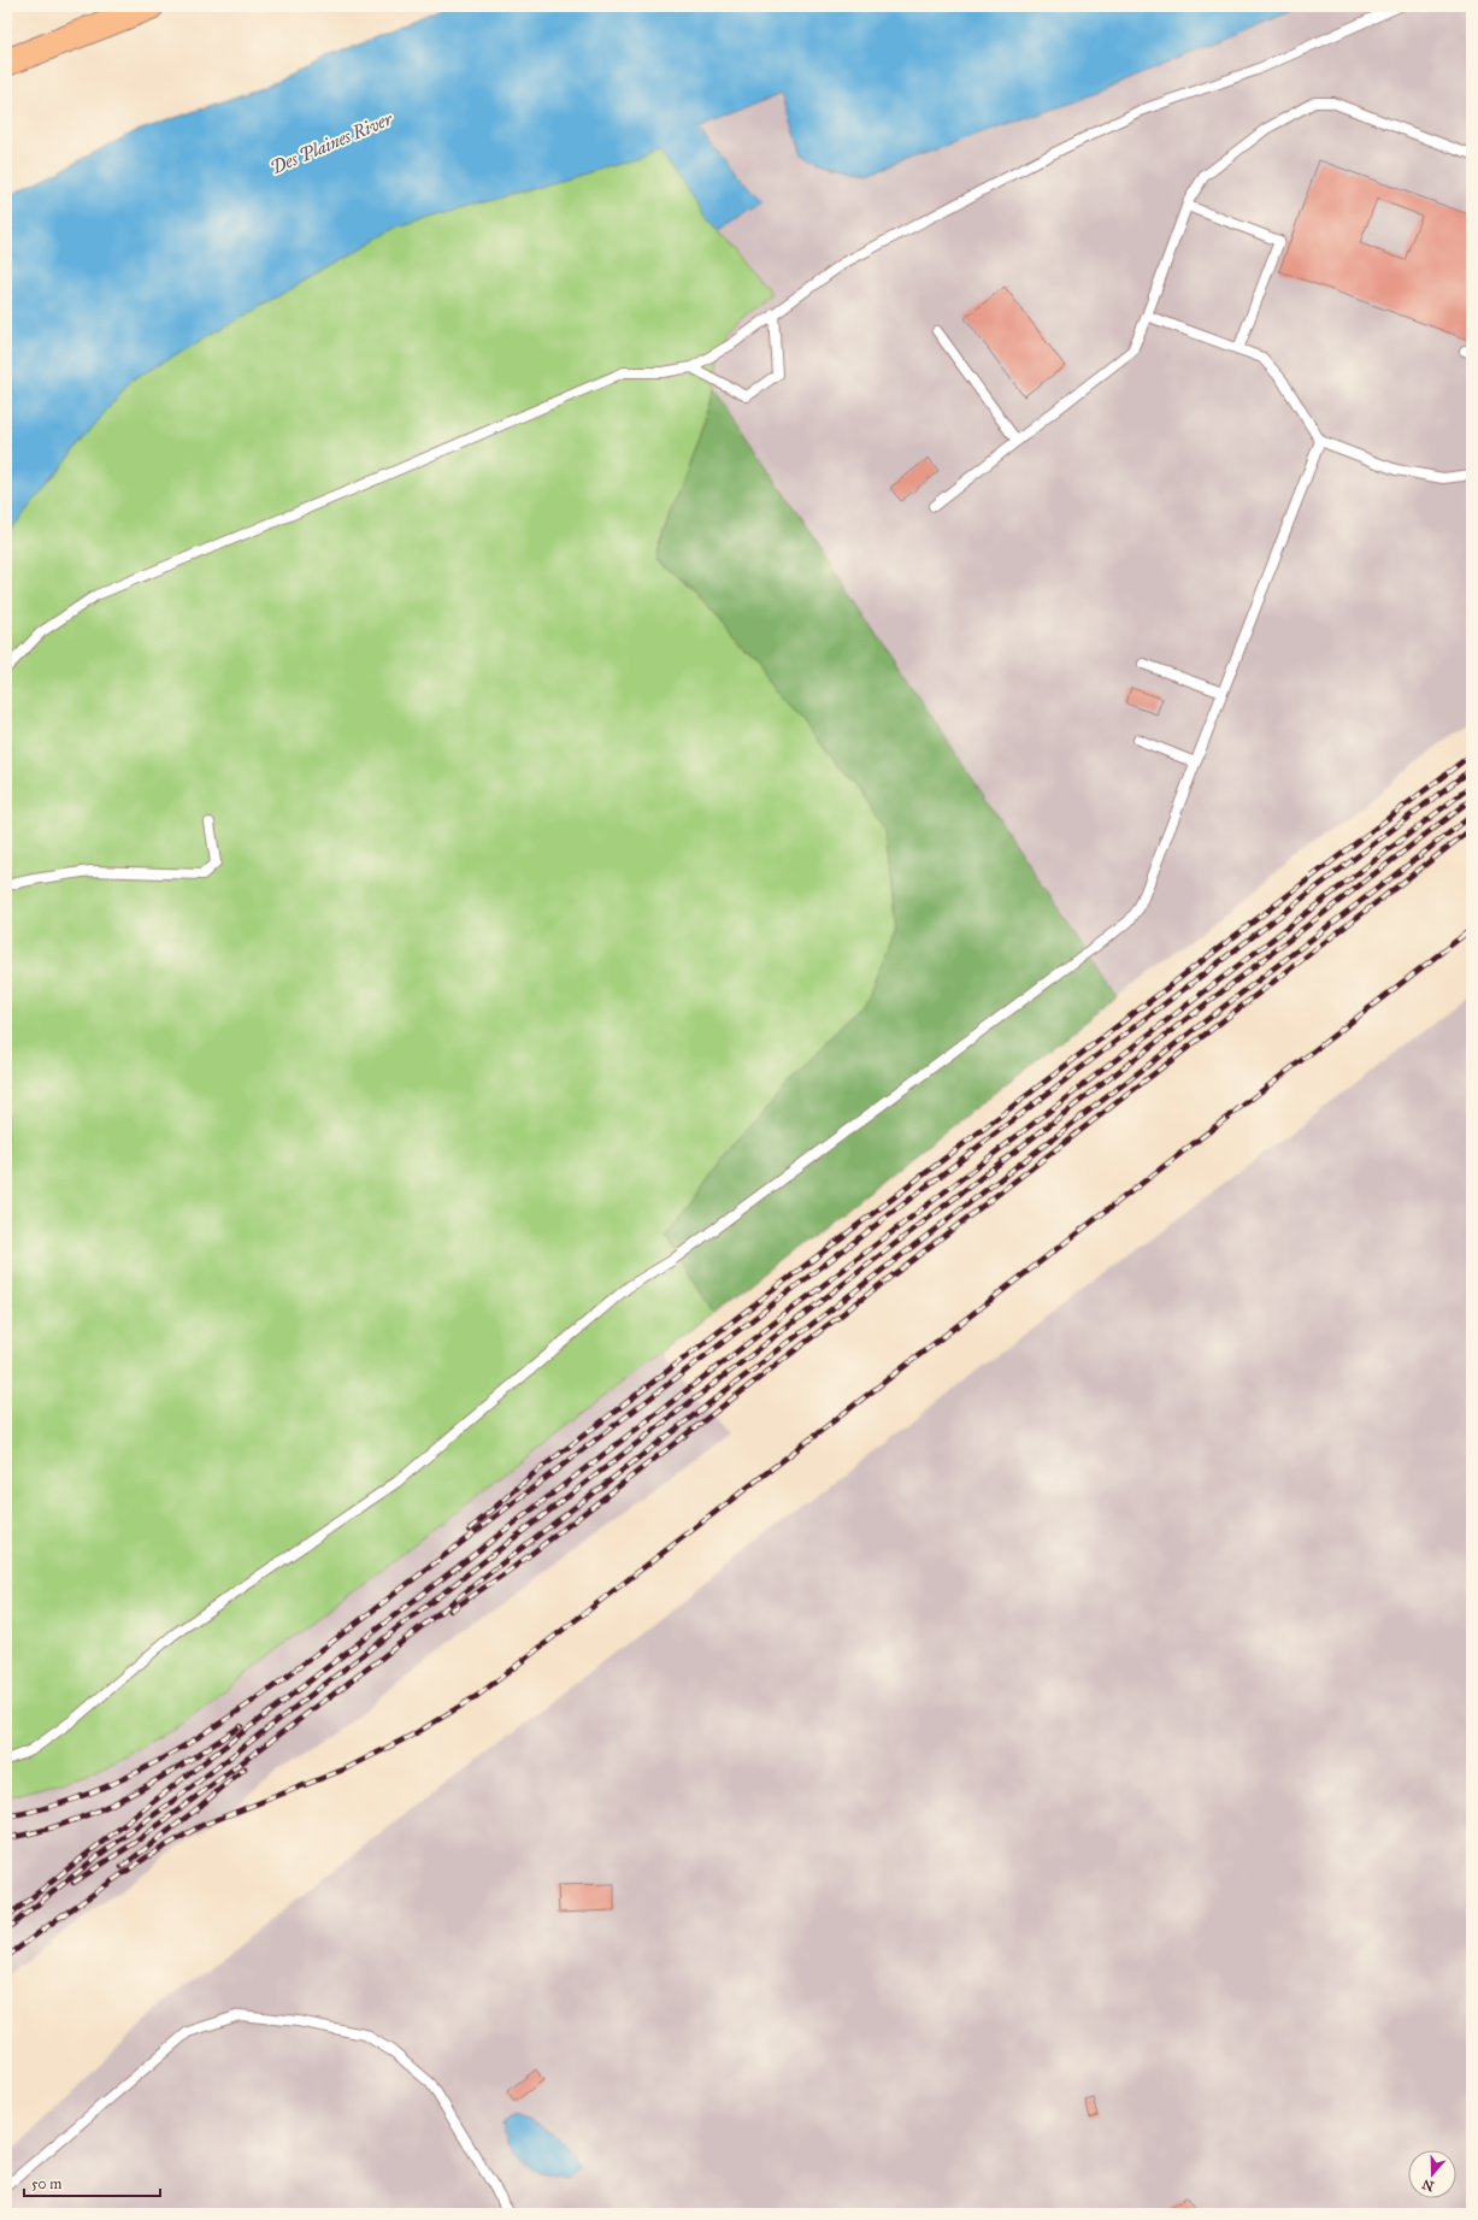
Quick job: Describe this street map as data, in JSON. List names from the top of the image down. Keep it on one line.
{"water":["Des Plaines River"],"scale_bar":"50 m","north":"bottom"}
